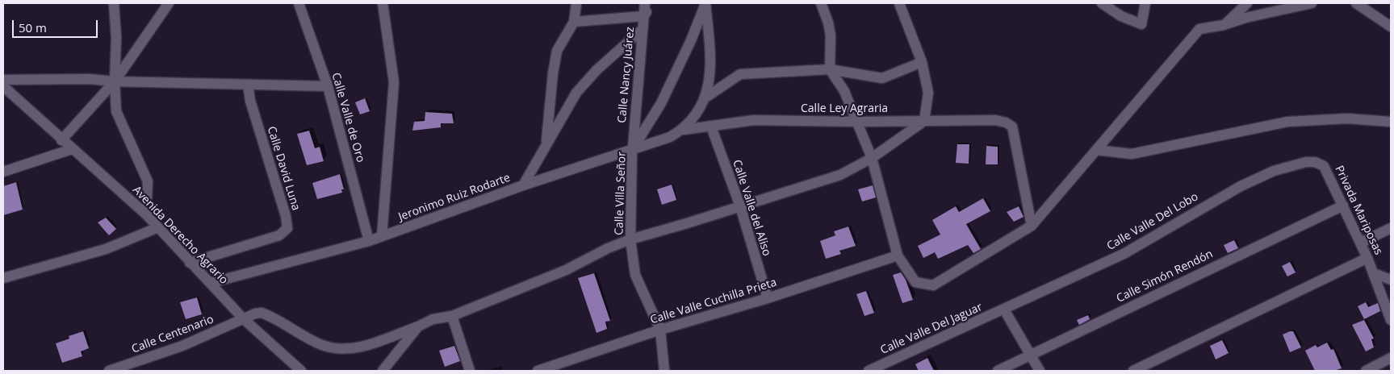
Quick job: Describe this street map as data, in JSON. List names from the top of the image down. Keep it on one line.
{"streets":{"street":["Calle Nancy Juárez","Calle Ley Agraria","Calle Valle de Oro","Calle David Luna","Calle Villa Señor","Jeronimo Ruiz Rodarte","Calle Valle del Aliso","Privada Mariposas","Calle Valle Del Lobo","Avenida Derecho Agrario","Calle Simón Rendón","Calle Valle Cuchilla Prieta","Calle Valle Del Jaguar","Calle Centenario"]},"crossings":[["Calle Nancy Juárez","Calle Villa Señor"],["Calle Nancy Juárez","Jeronimo Ruiz Rodarte"],["Calle Ley Agraria","Jeronimo Ruiz Rodarte"],["Calle Ley Agraria","Calle Valle del Aliso"],["Calle Ley Agraria","Calle Centenario"],["Calle Valle de Oro","Jeronimo Ruiz Rodarte"],["Calle David Luna","Avenida Derecho Agrario"],["Calle Villa Señor","Jeronimo Ruiz Rodarte"],["Calle Villa Señor","Calle Valle Cuchilla Prieta"],["Calle Villa Señor","Calle Centenario"],["Jeronimo Ruiz Rodarte","Avenida Derecho Agrario"],["Calle Valle del Aliso","Calle Valle Cuchilla Prieta"],["Calle Valle del Aliso","Calle Centenario"],["Privada Mariposas","Calle Valle Del Lobo"],["Privada Mariposas","Calle Simón Rendón"],["Calle Valle Del Lobo","Calle Valle Del Jaguar"],["Avenida Derecho Agrario","Calle Centenario"]],"scale_bar":"50 m"}
